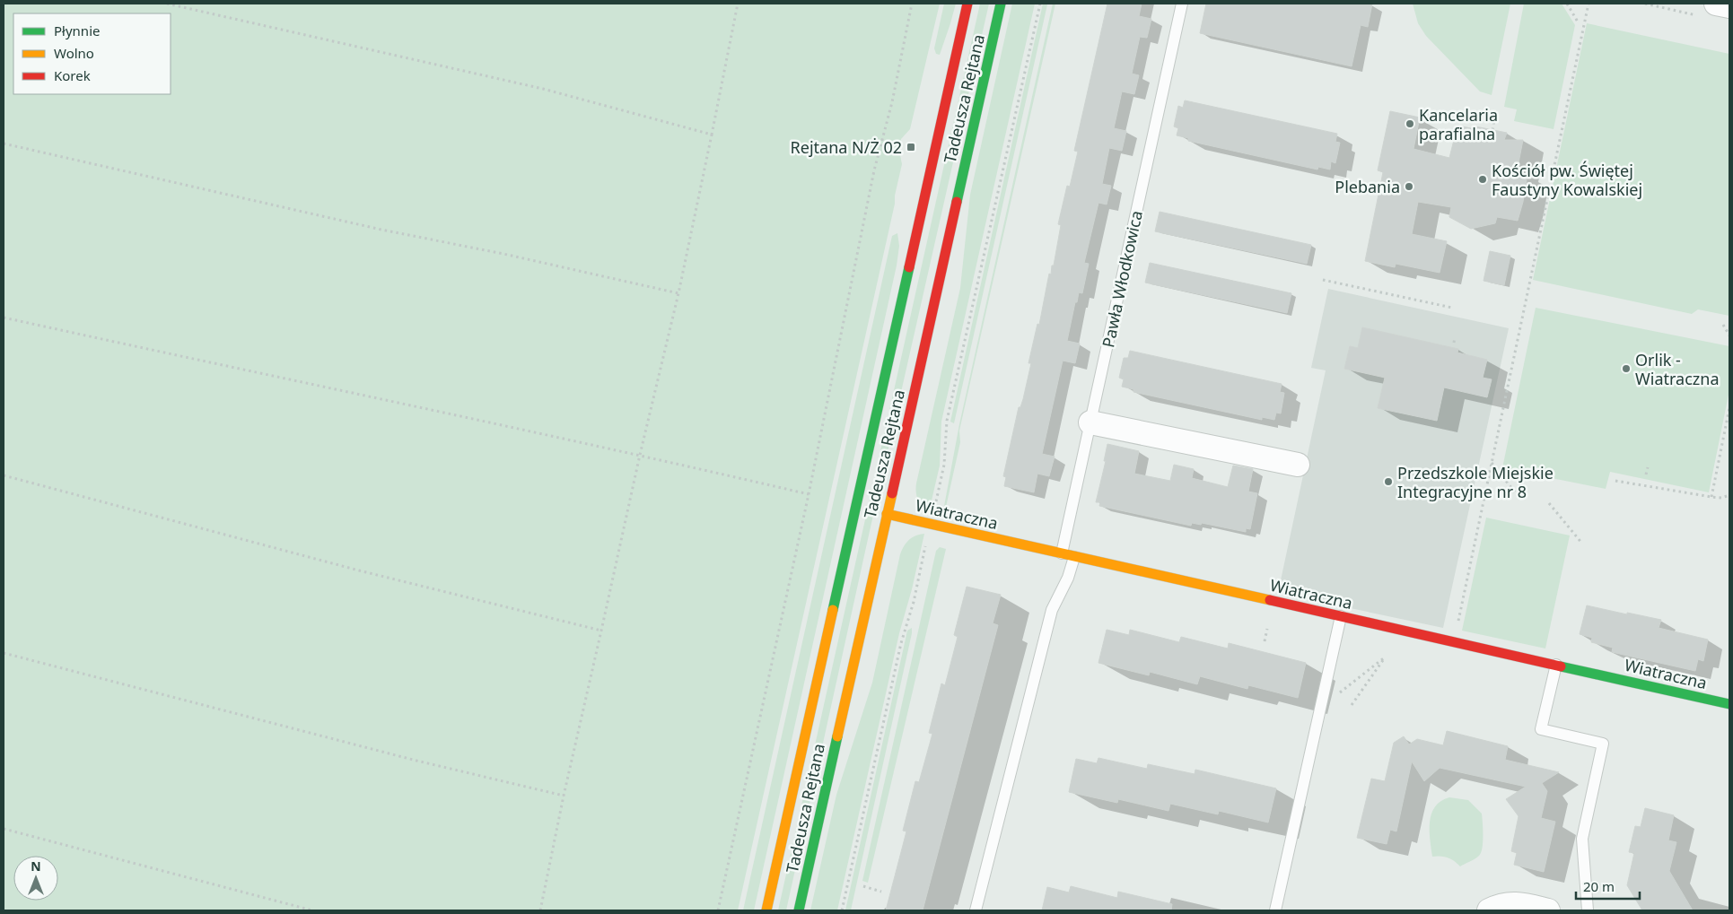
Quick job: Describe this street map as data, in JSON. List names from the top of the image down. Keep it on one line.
{"streets":{"main road":["Tadeusza Rejtana","Wiatraczna"],"lane":["Pawła Włodkowica"]},"crossings":[["Tadeusza Rejtana","Wiatraczna"],["Pawła Włodkowica","Wiatraczna"]],"places":{"other":["Kancelaria parafialna","Kościół pw. Świętej Faustyny Kowalskiej","Plebania","Orlik - Wiatraczna","Przedszkole Miejskie Integracyjne nr 8"],"transit":["Rejtana N/Ż 02"]},"legend":["Płynnie","Wolno","Korek"],"scale_bar":"20 m","north":"top"}
